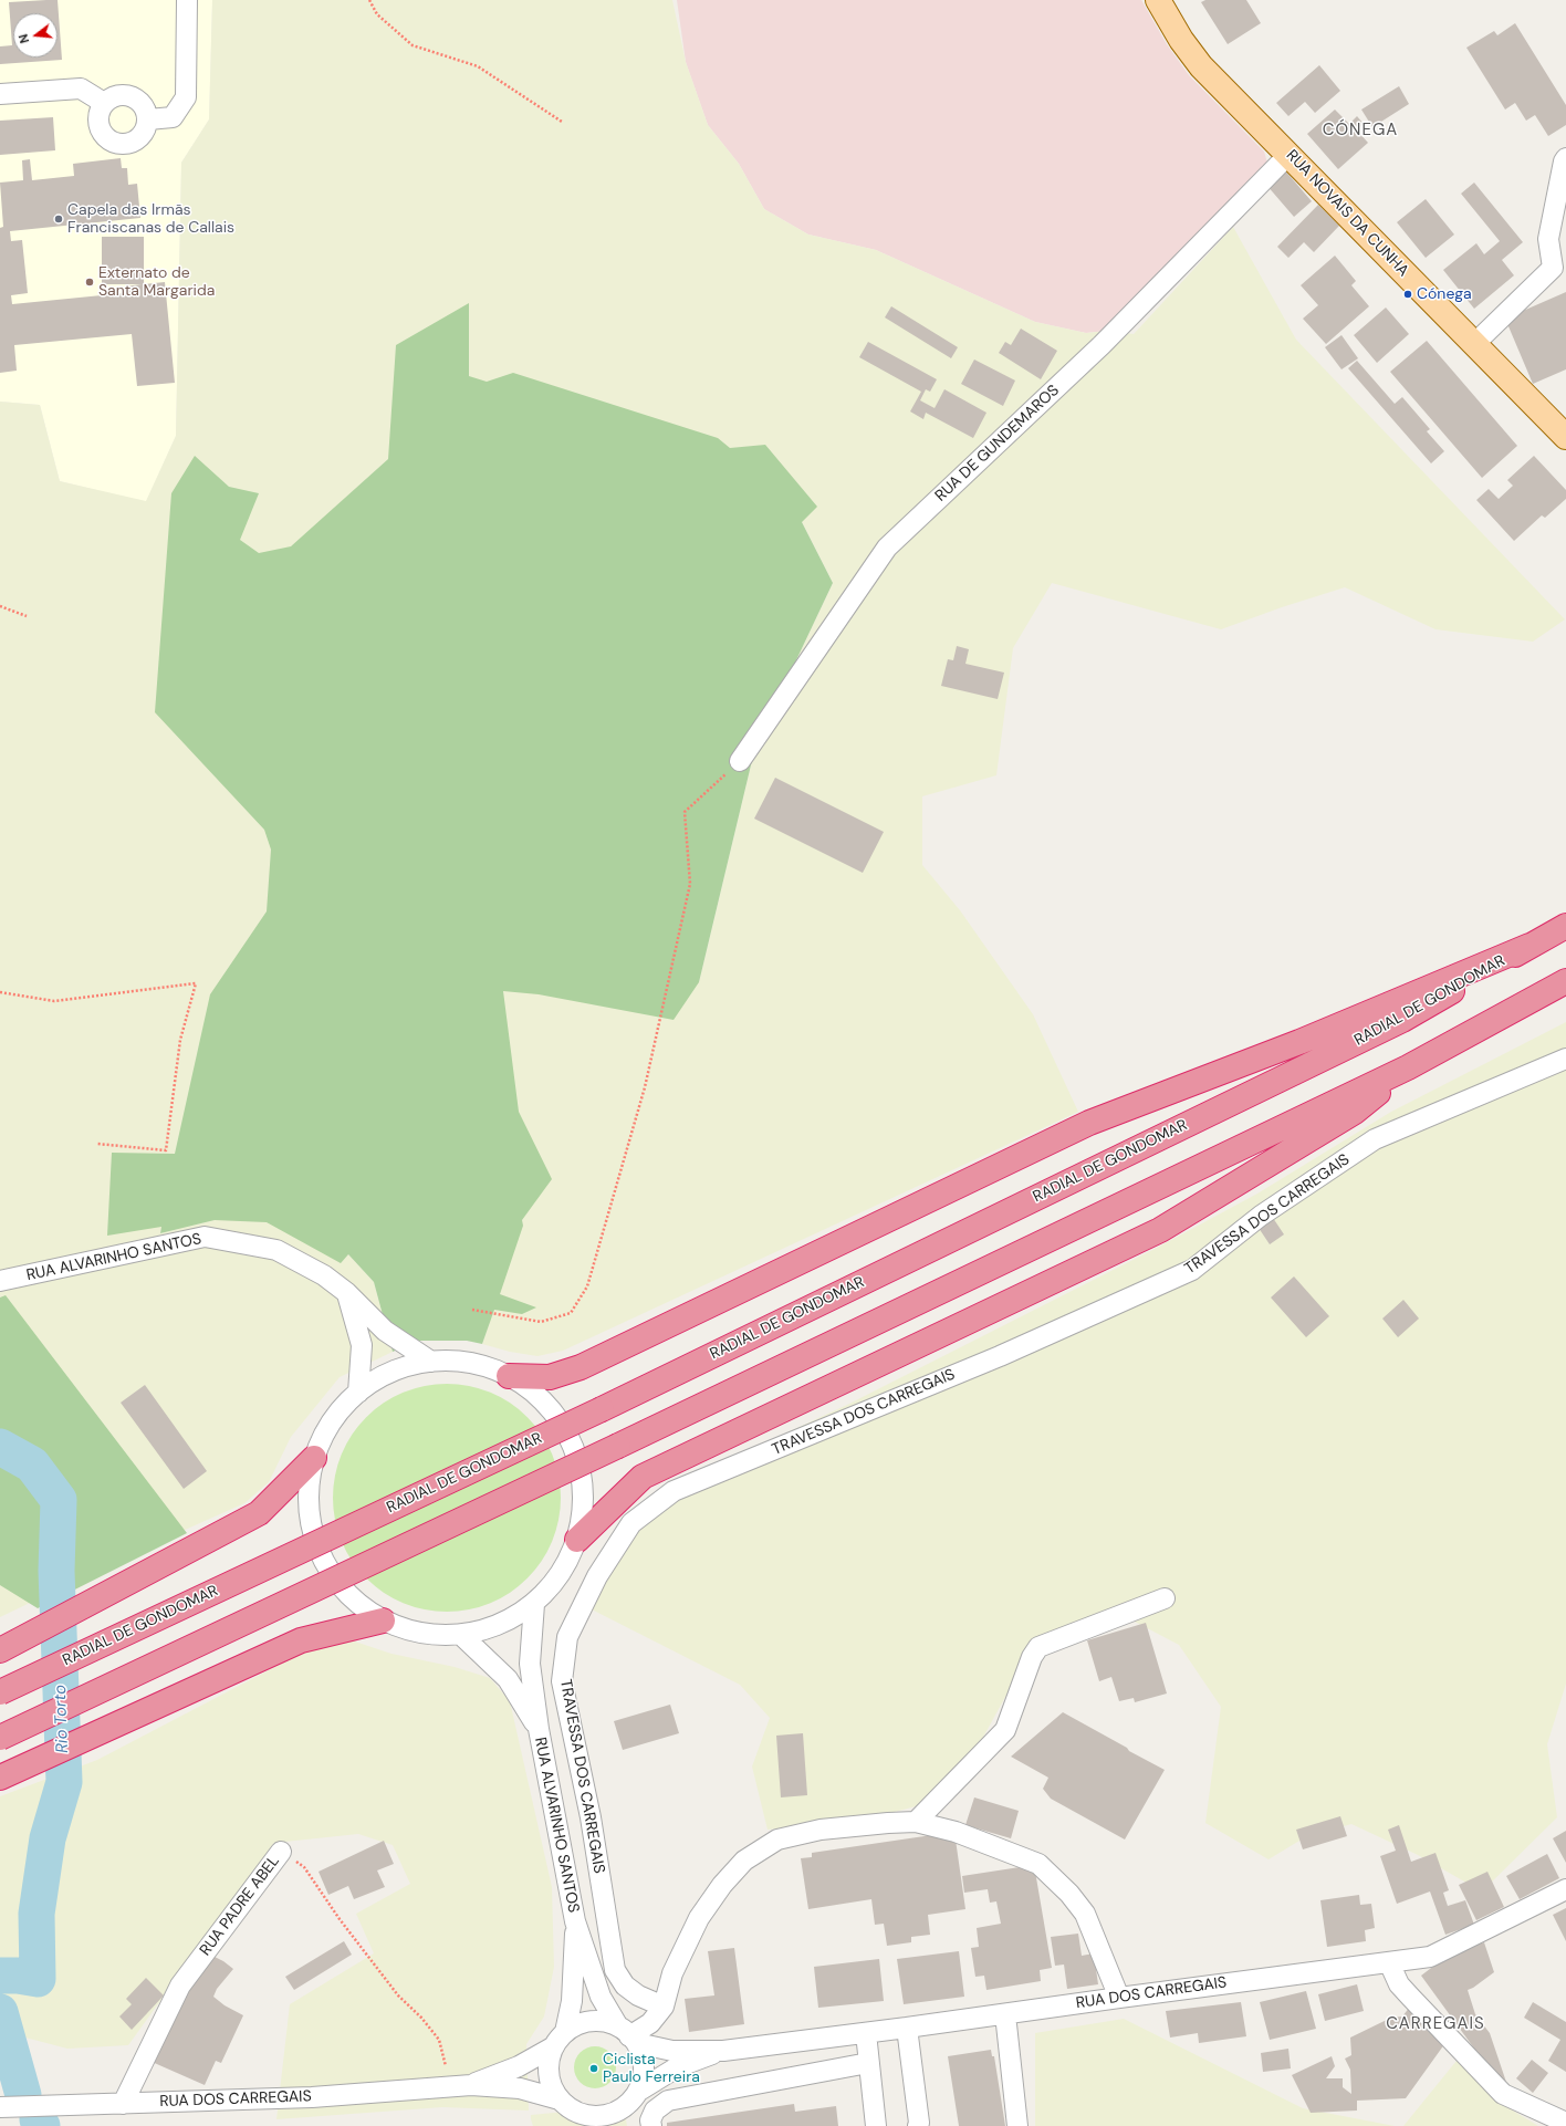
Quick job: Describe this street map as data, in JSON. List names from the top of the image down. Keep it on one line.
{"streets":{"highway":["RADIAL DE GONDOMAR"],"main road":["RUA NOVAIS DA CUNHA"],"street":["RUA DE GUNDEMAROS","TRAVESSA DOS CARREGAIS","RUA ALVARINHO SANTOS","RUA PADRE ABEL","RUA DOS CARREGAIS"]},"crossings":[["RUA NOVAIS DA CUNHA","RUA DE GUNDEMAROS"],["RUA ALVARINHO SANTOS","RUA DOS CARREGAIS"],["RUA PADRE ABEL","RUA DOS CARREGAIS"]],"districts":["CÓNEGA","CARREGAIS"],"water":["Rio Torto"],"places":["Capela das Irmãs Franciscanas de Callais","Externato de Santa Margarida","Cónega","Ciclista Paulo Ferreira"],"north":"left"}
